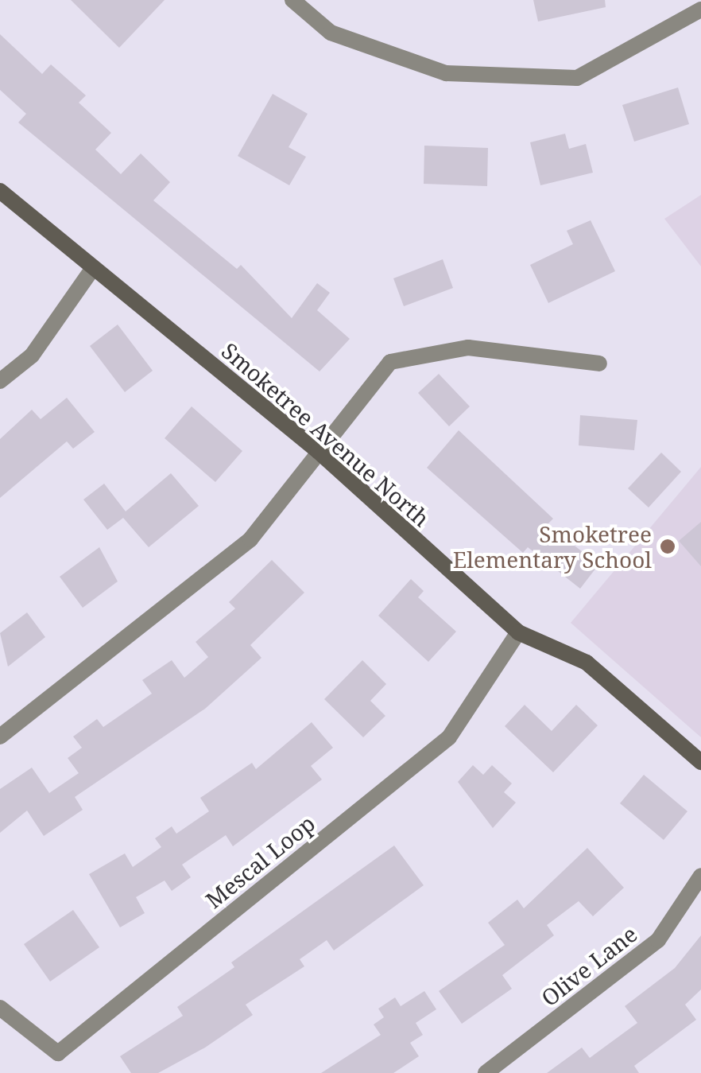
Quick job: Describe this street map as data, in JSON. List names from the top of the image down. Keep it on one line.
{"streets":{"street":["Smoketree Avenue North","Mescal Loop","Olive Lane"]},"crossings":[["Smoketree Avenue North","Mescal Loop"]],"places":["Smoketree Elementary School"]}
